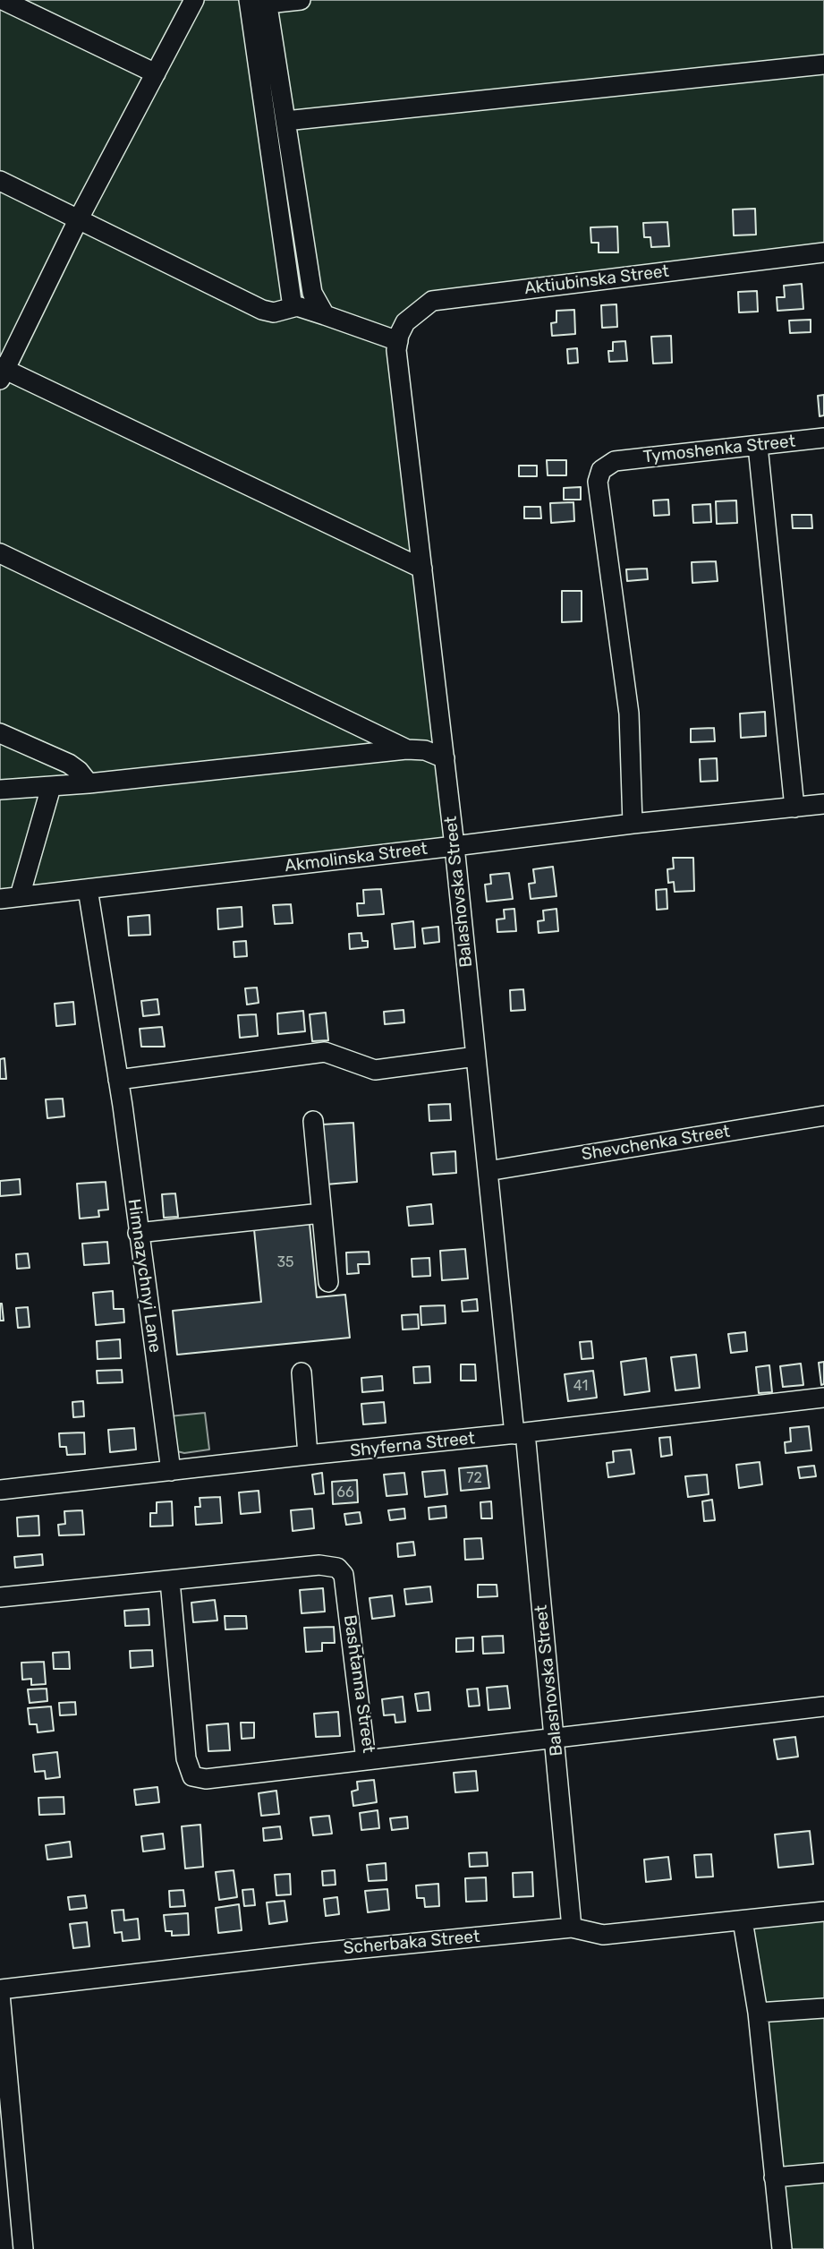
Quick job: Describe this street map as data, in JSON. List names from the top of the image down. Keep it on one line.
{"streets":{"street":["Aktiubinska Street","Tymoshenka Street","Akmolinska Street","Balashovska Street","Shevchenka Street","Himnazychnyi Lane","Shyferna Street","Bashtanna Street","Scherbaka Street"]},"crossings":[["Aktiubinska Street","Balashovska Street"],["Tymoshenka Street","Akmolinska Street"],["Akmolinska Street","Balashovska Street"],["Akmolinska Street","Himnazychnyi Lane"],["Balashovska Street","Shevchenka Street"],["Balashovska Street","Shyferna Street"],["Balashovska Street","Bashtanna Street"],["Balashovska Street","Scherbaka Street"],["Himnazychnyi Lane","Shyferna Street"]],"house_numbers":["35","41","72","66"]}
